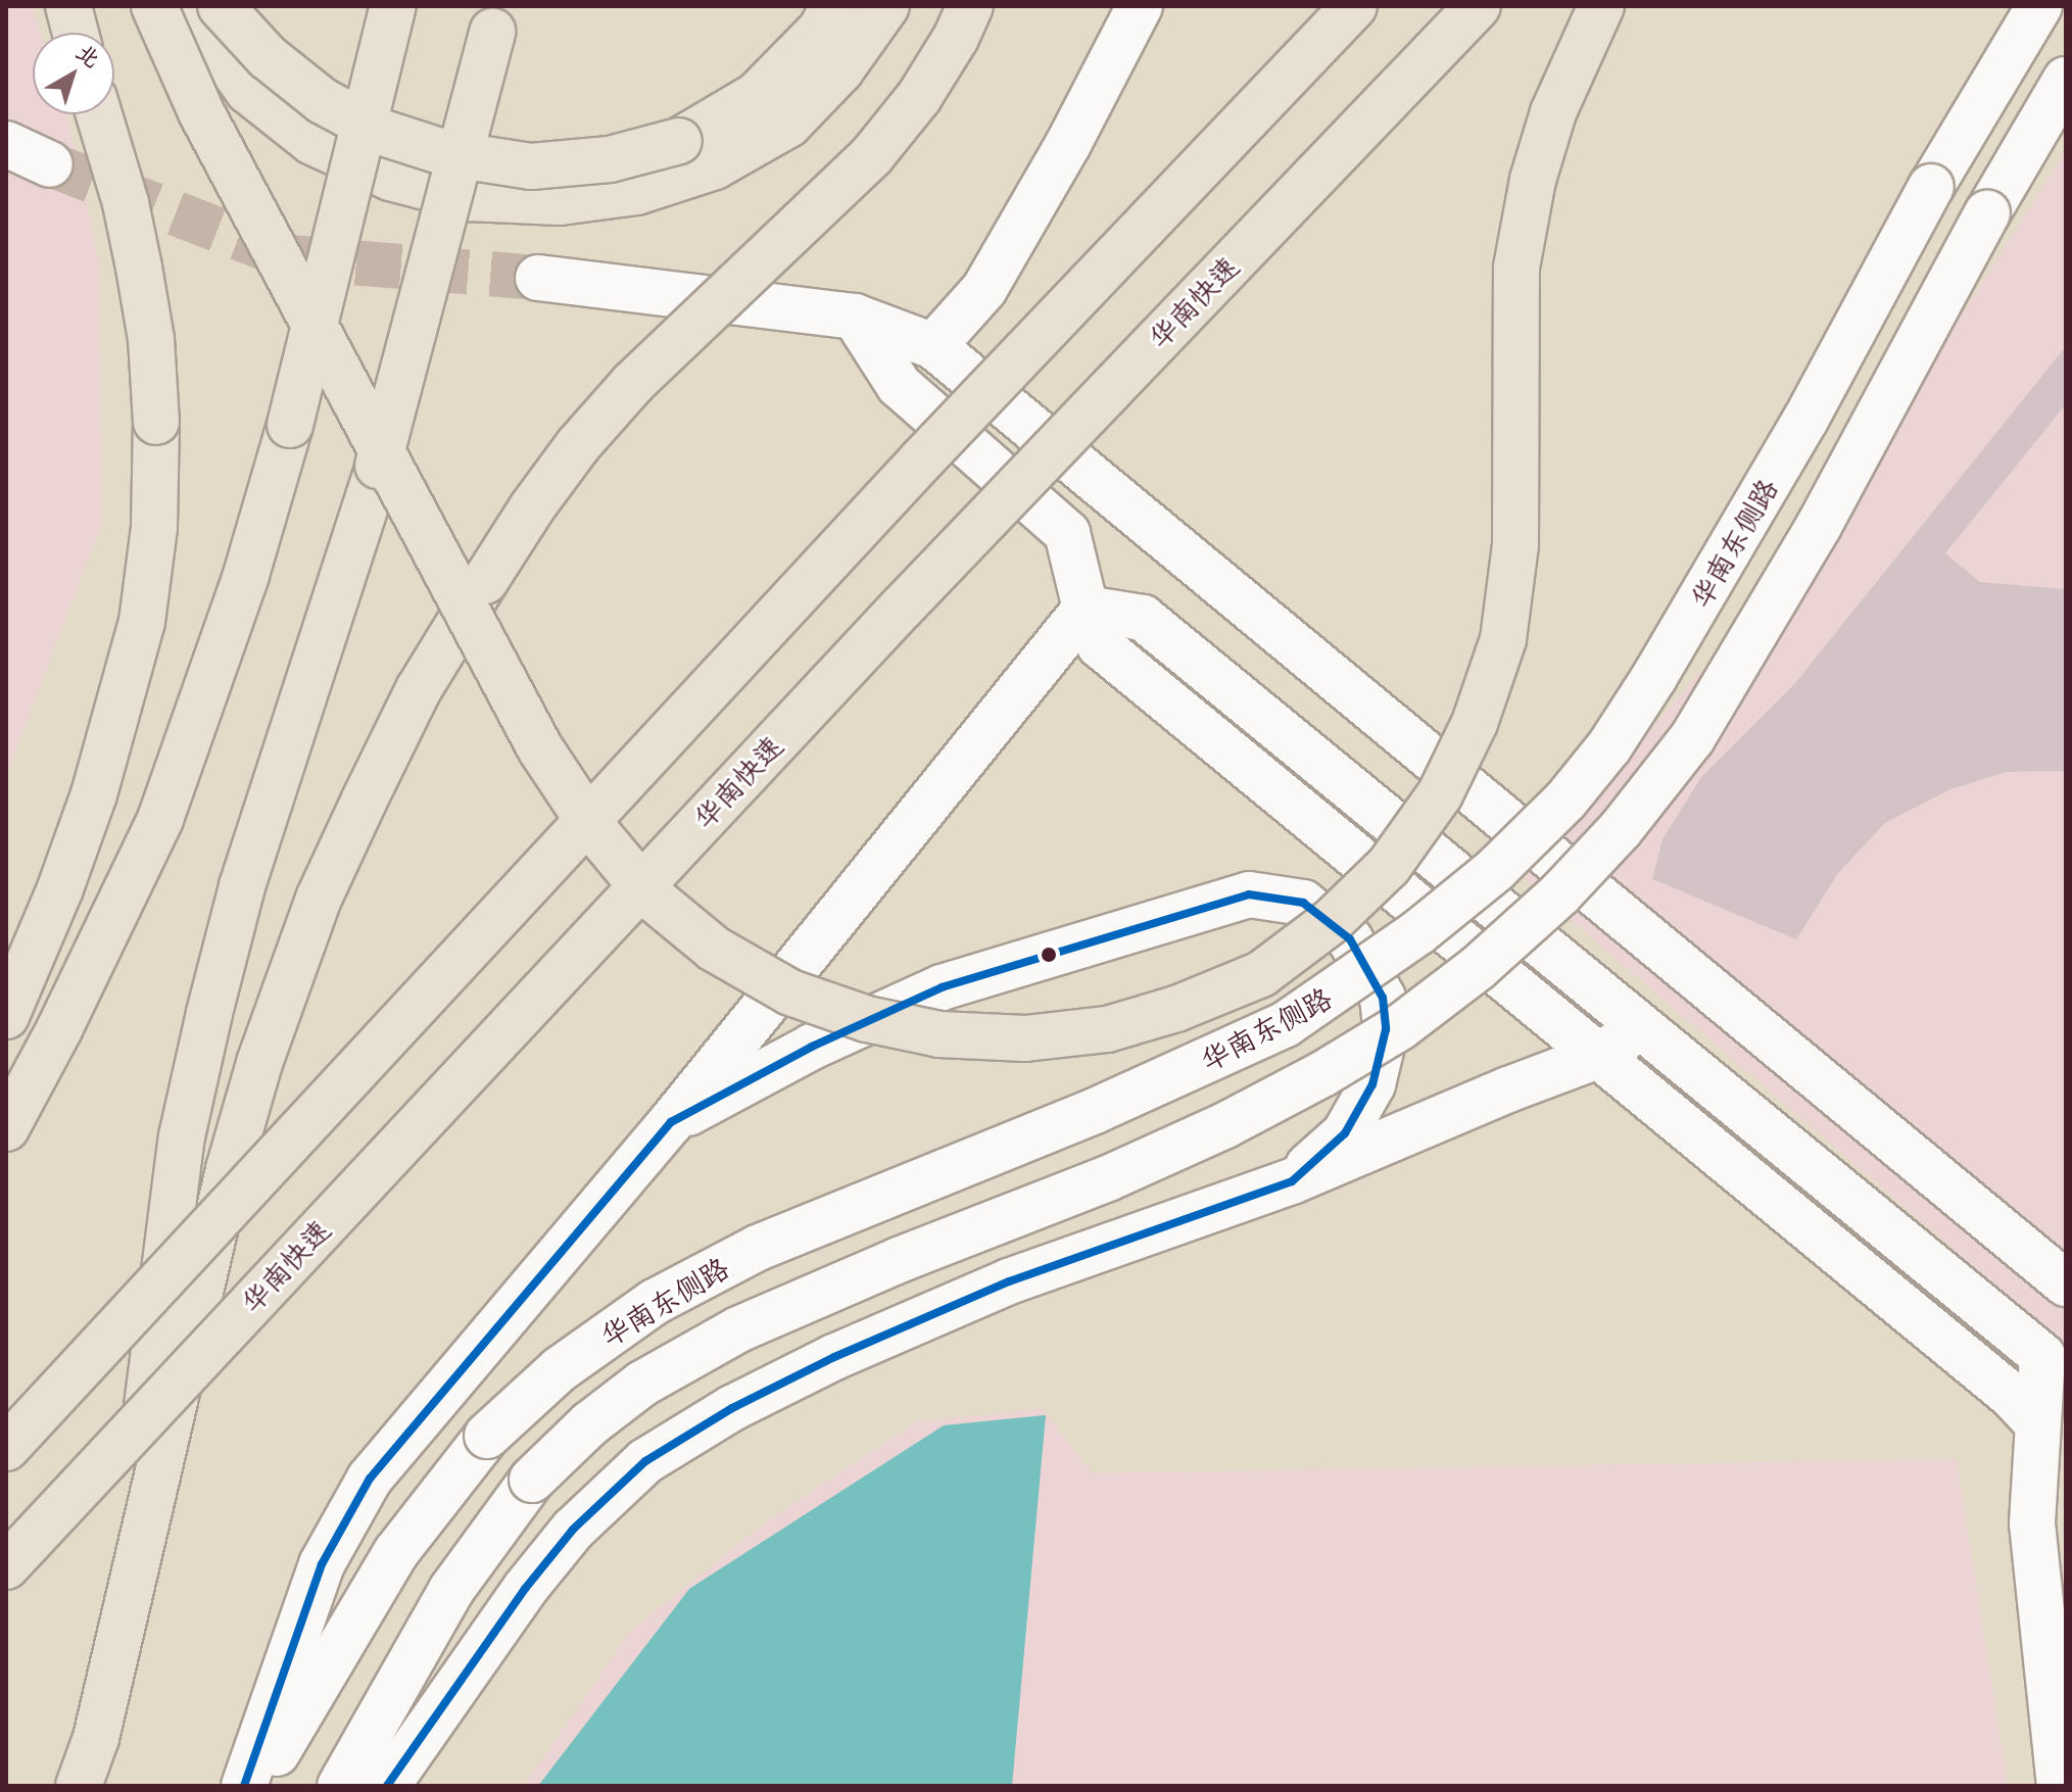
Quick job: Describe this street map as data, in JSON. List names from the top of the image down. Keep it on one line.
{"streets":{"highway":["华南快速"],"street":["华南东侧路"]},"north":"top right"}
